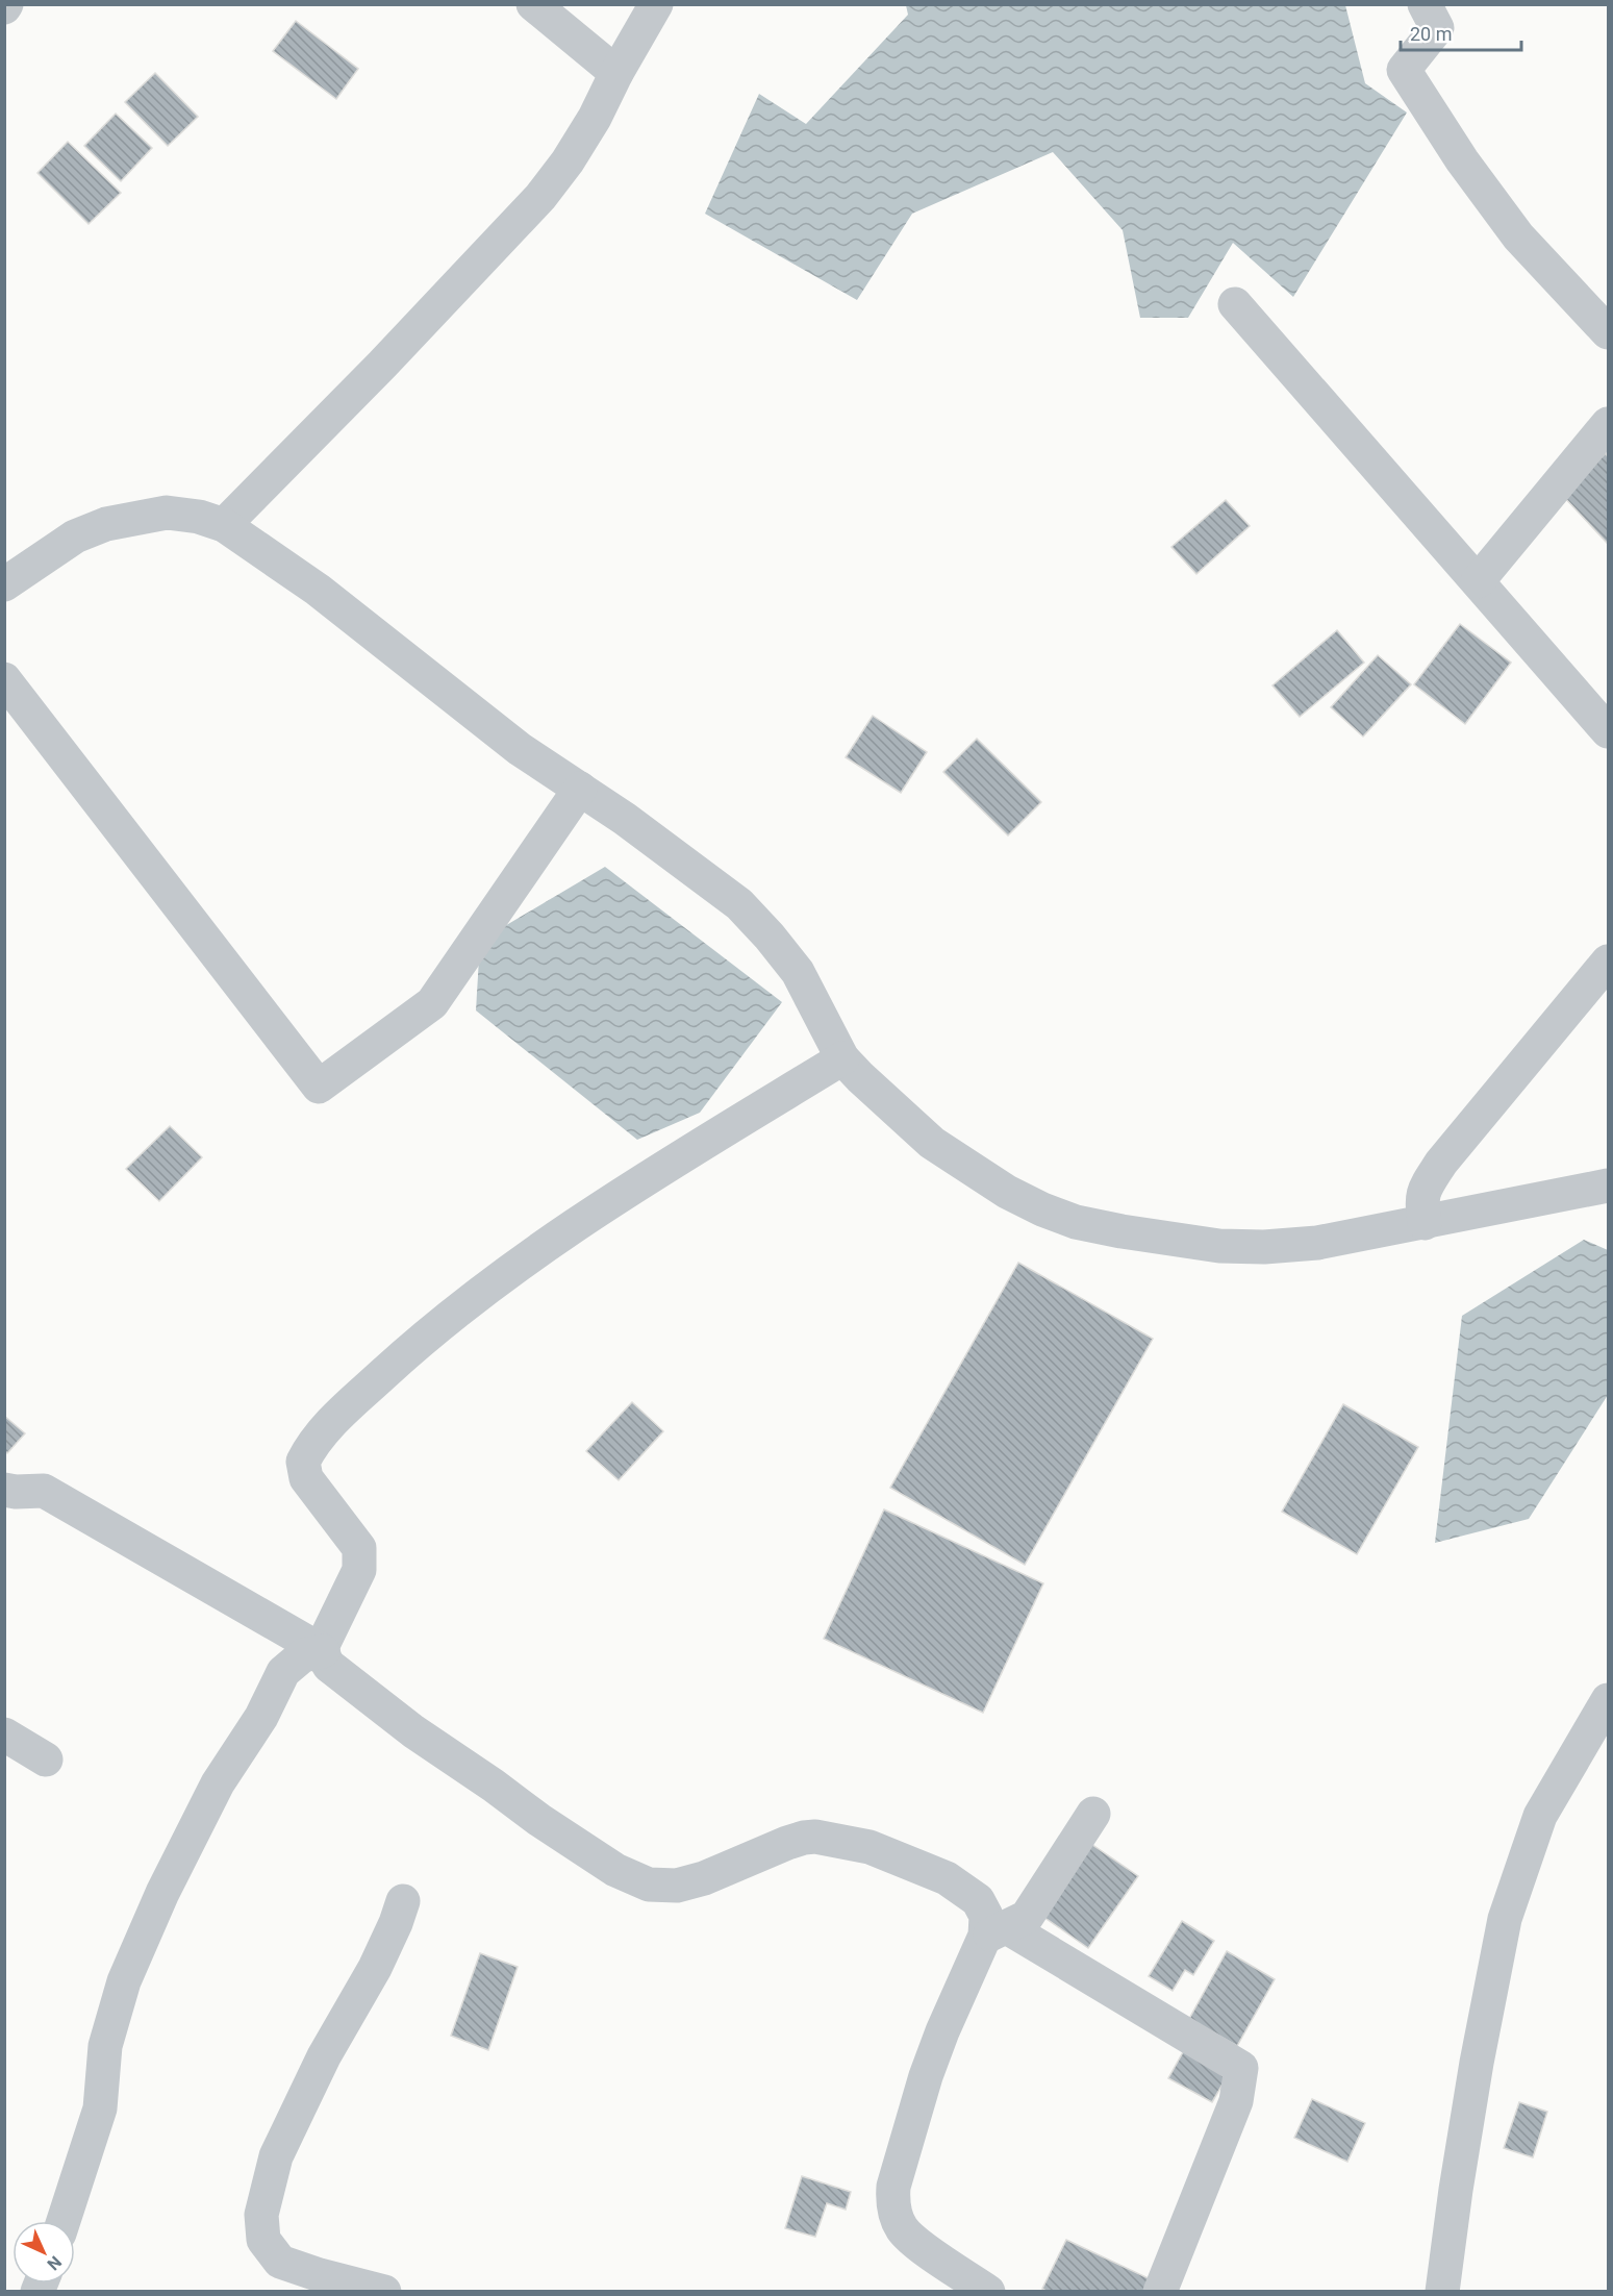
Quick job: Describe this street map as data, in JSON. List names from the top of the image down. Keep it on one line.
{"scale_bar":"20 m","north":"bottom right"}
